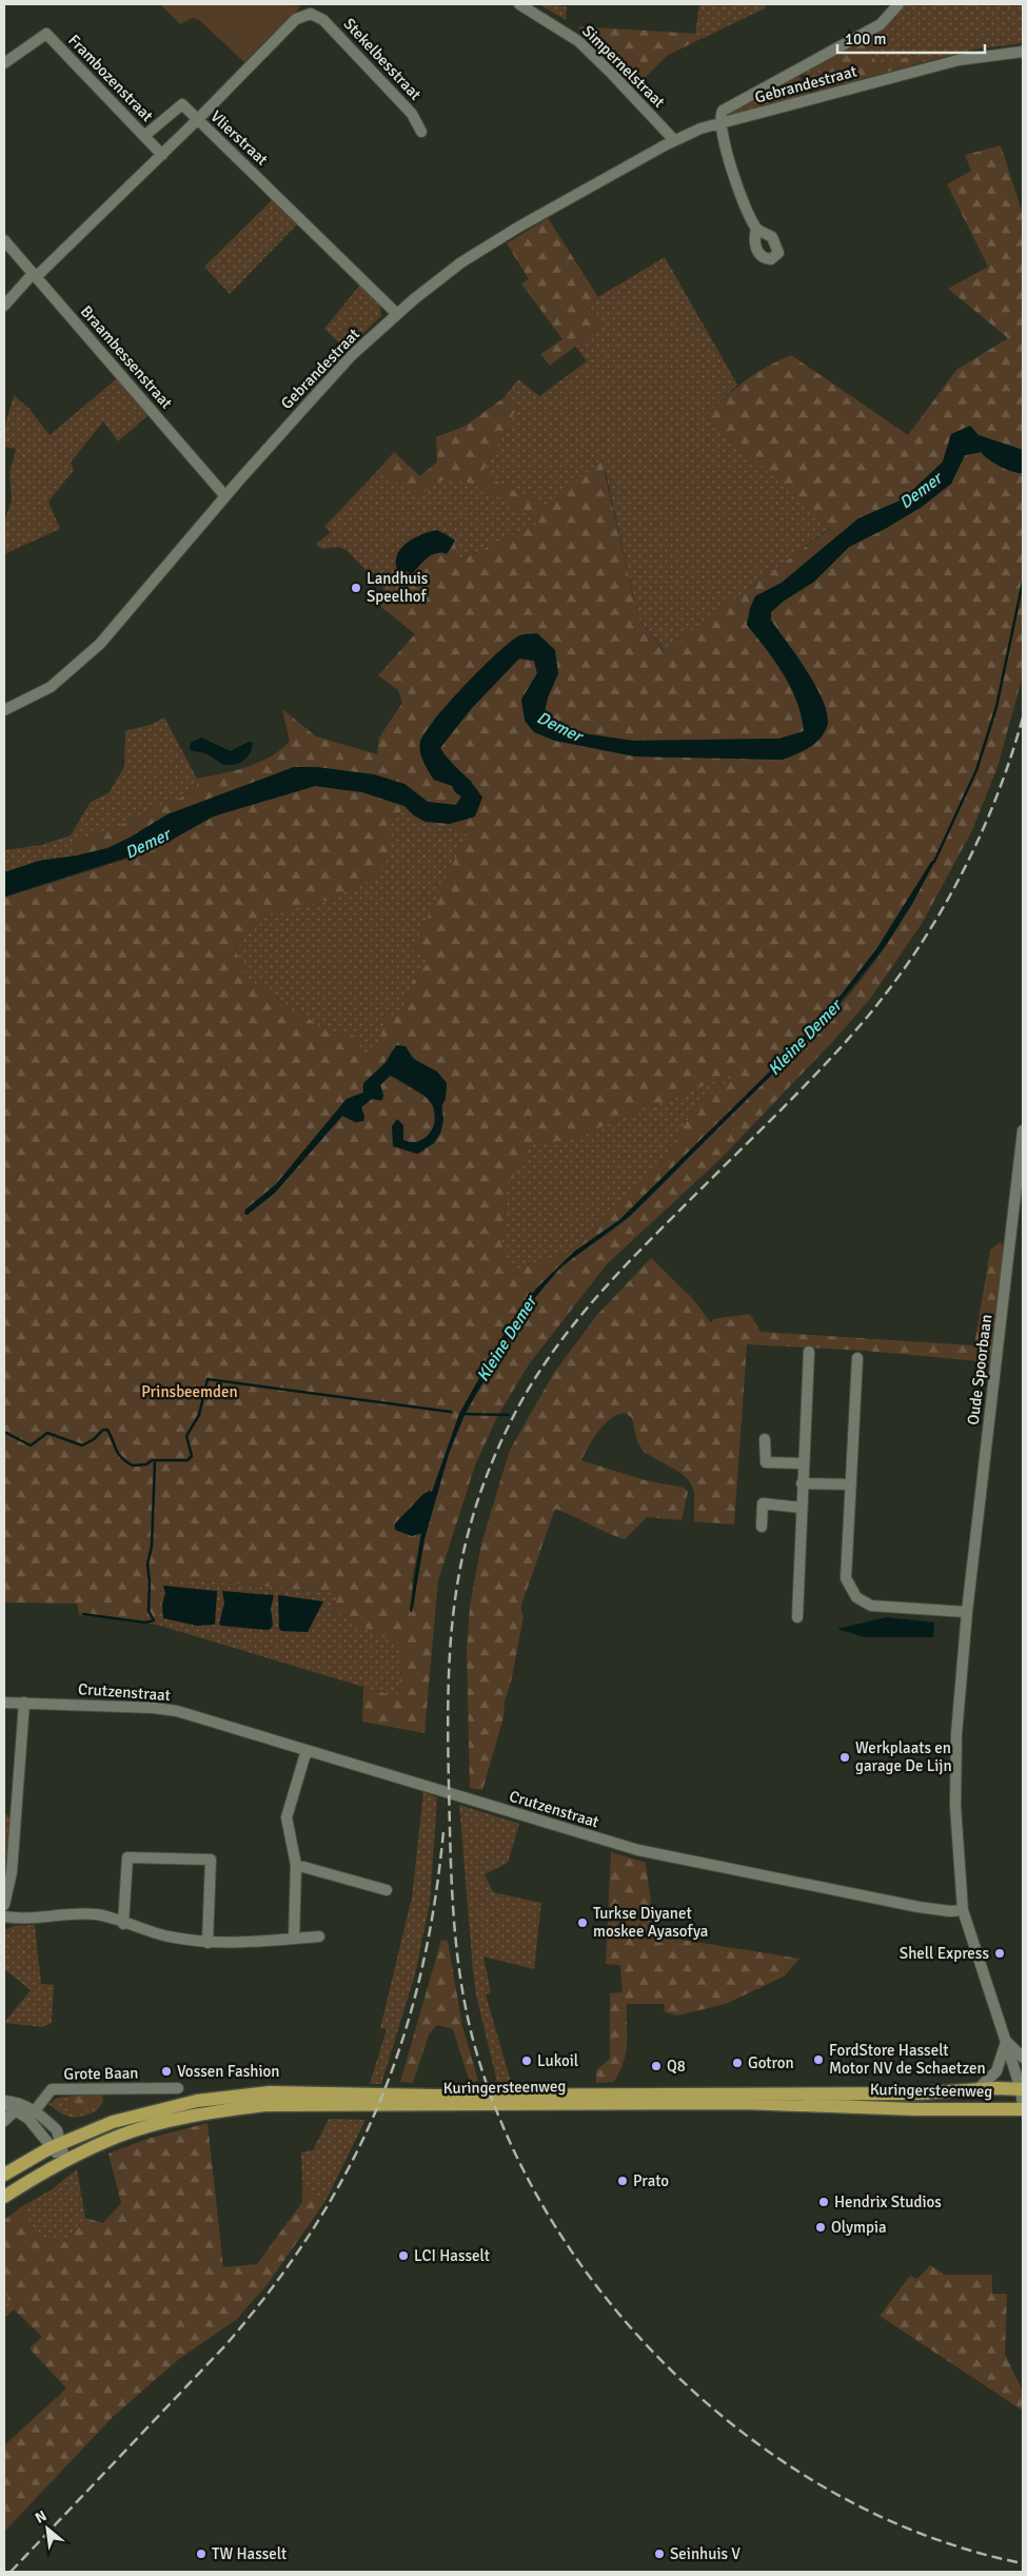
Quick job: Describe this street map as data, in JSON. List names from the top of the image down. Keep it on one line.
{"streets":{"main road":["Kuringersteenweg"],"street":["Stekelbesstraat","Simpernelstraat","Frambozenstraat","Gebrandestraat","Vlierstraat","Braambessenstraat","Oude Spoorbaan","Crutzenstraat","Grote Baan"]},"crossings":[["Stekelbesstraat","Frambozenstraat"],["Stekelbesstraat","Vlierstraat"],["Simpernelstraat","Gebrandestraat"],["Frambozenstraat","Vlierstraat"],["Gebrandestraat","Vlierstraat"],["Gebrandestraat","Braambessenstraat"],["Vlierstraat","Braambessenstraat"],["Oude Spoorbaan","Crutzenstraat"]],"water":["Demer","Kleine Demer"],"parks":["Prinsbeemden"],"places":["Landhuis Speelhof","Werkplaats en garage De Lijn","Turkse Diyanet moskee Ayasofya","Shell Express","FordStore Hasselt Motor NV de Schaetzen","Lukoil","Gotron","Q8","Vossen Fashion","Prato","Hendrix Studios","Olympia","LCI Hasselt","TW Hasselt","Seinhuis V"],"scale_bar":"100 m","north":"top left"}
